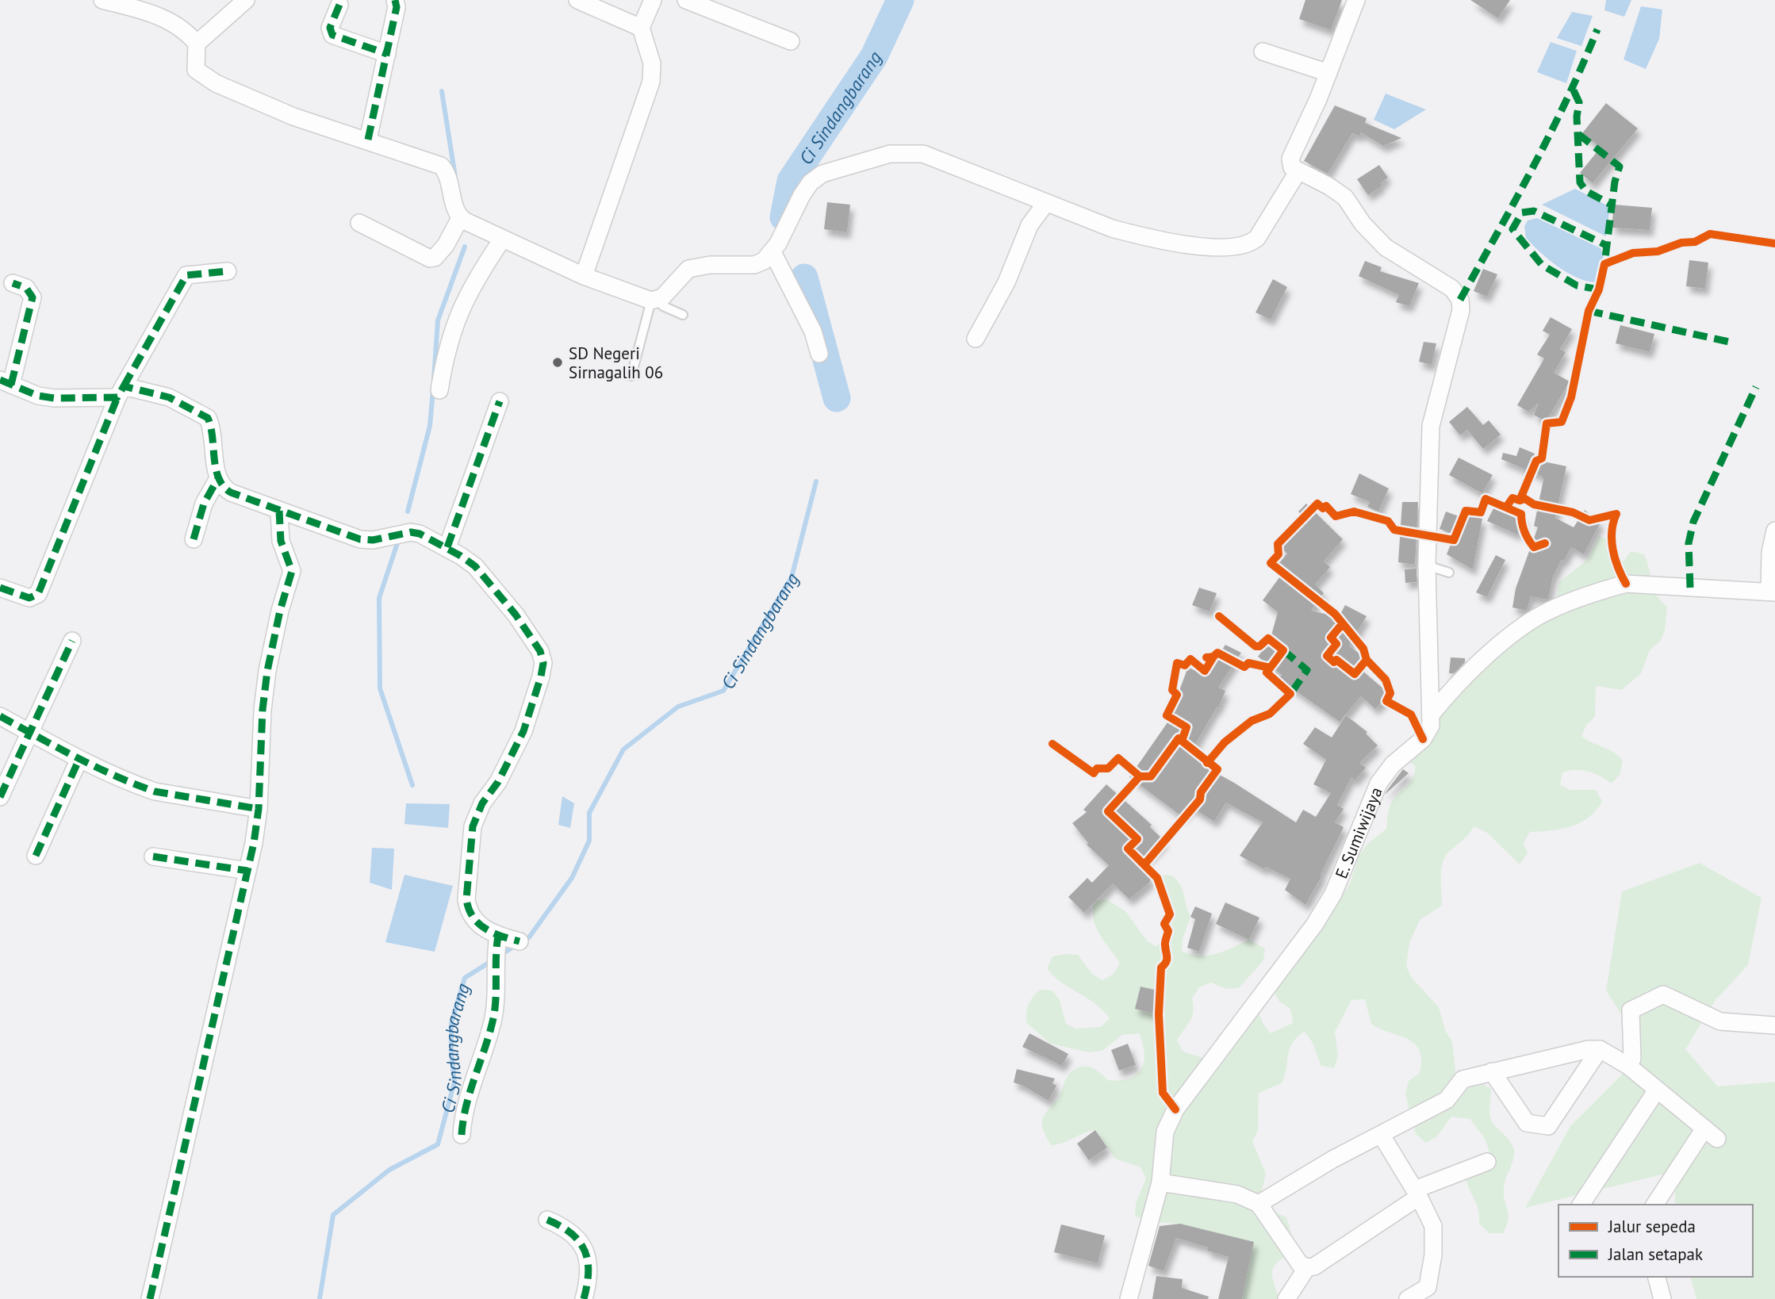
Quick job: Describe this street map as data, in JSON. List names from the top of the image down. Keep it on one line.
{"streets":{"street":["E. Sumiwijaya"]},"water":["Ci Sindangbarang"],"places":["SD Negeri Sirnagalih 06"],"legend":["Jalur sepeda","Jalan setapak"]}
